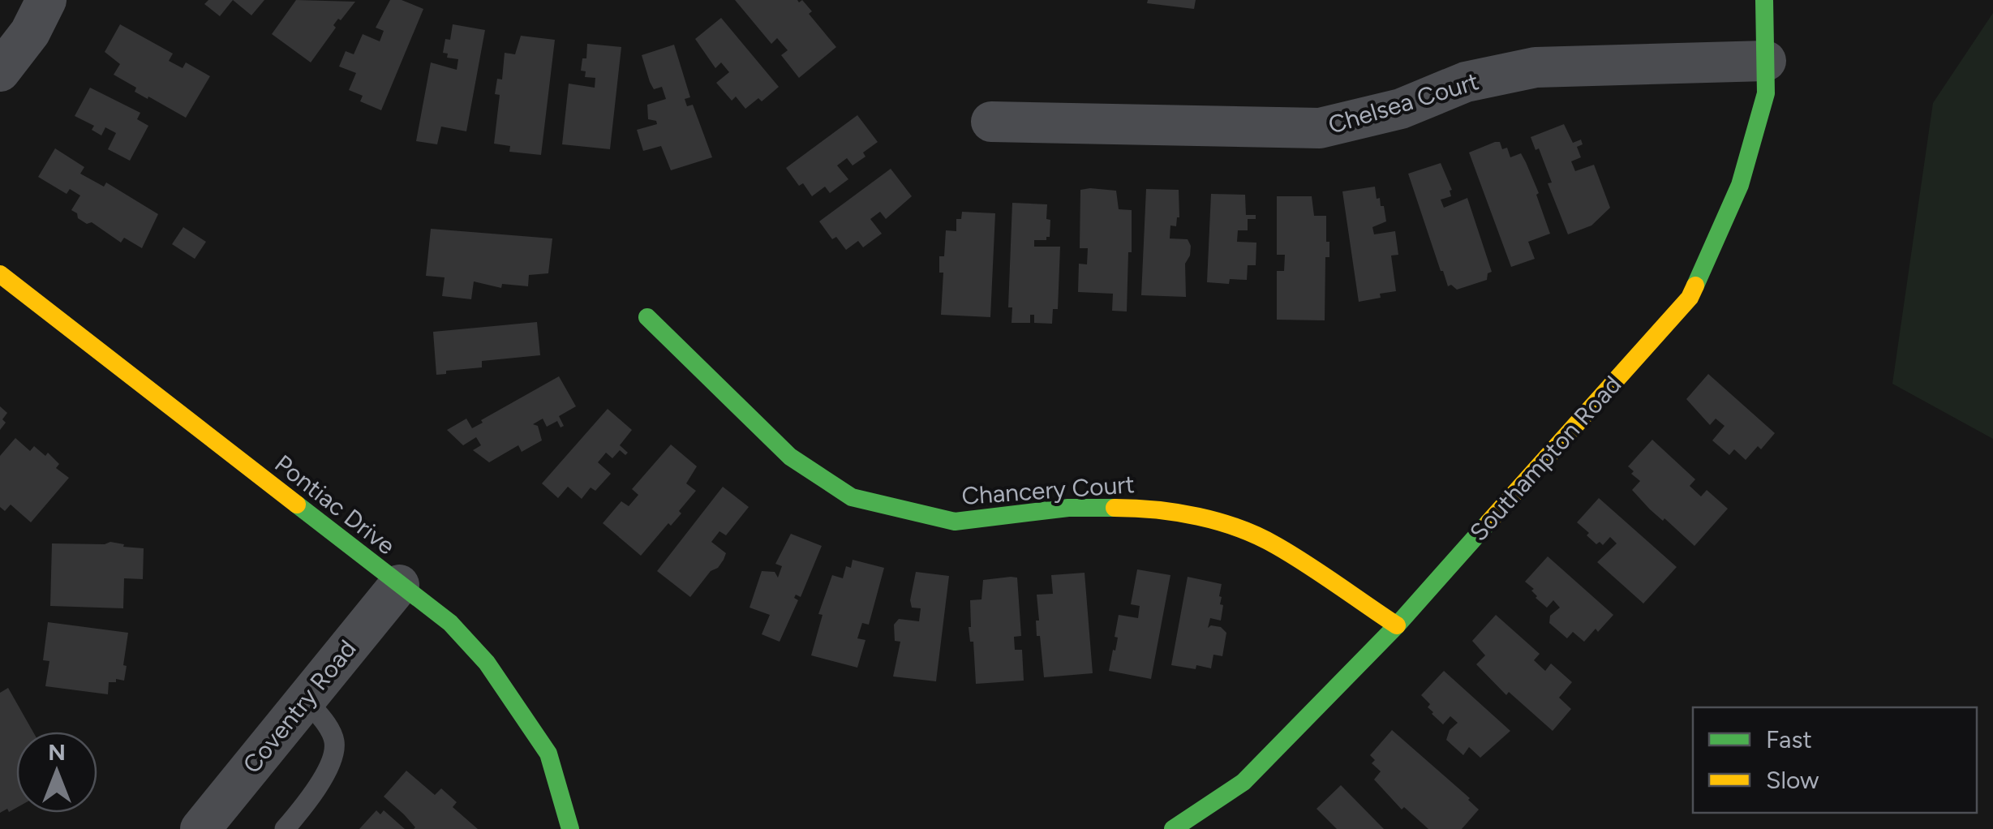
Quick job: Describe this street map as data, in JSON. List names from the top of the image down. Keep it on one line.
{"streets":{"street":["Chelsea Court","Southampton Road","Chancery Court","Pontiac Drive","Coventry Road"]},"crossings":[["Chelsea Court","Southampton Road"],["Southampton Road","Chancery Court"],["Pontiac Drive","Coventry Road"]],"legend":["Fast","Slow"],"north":"top"}
